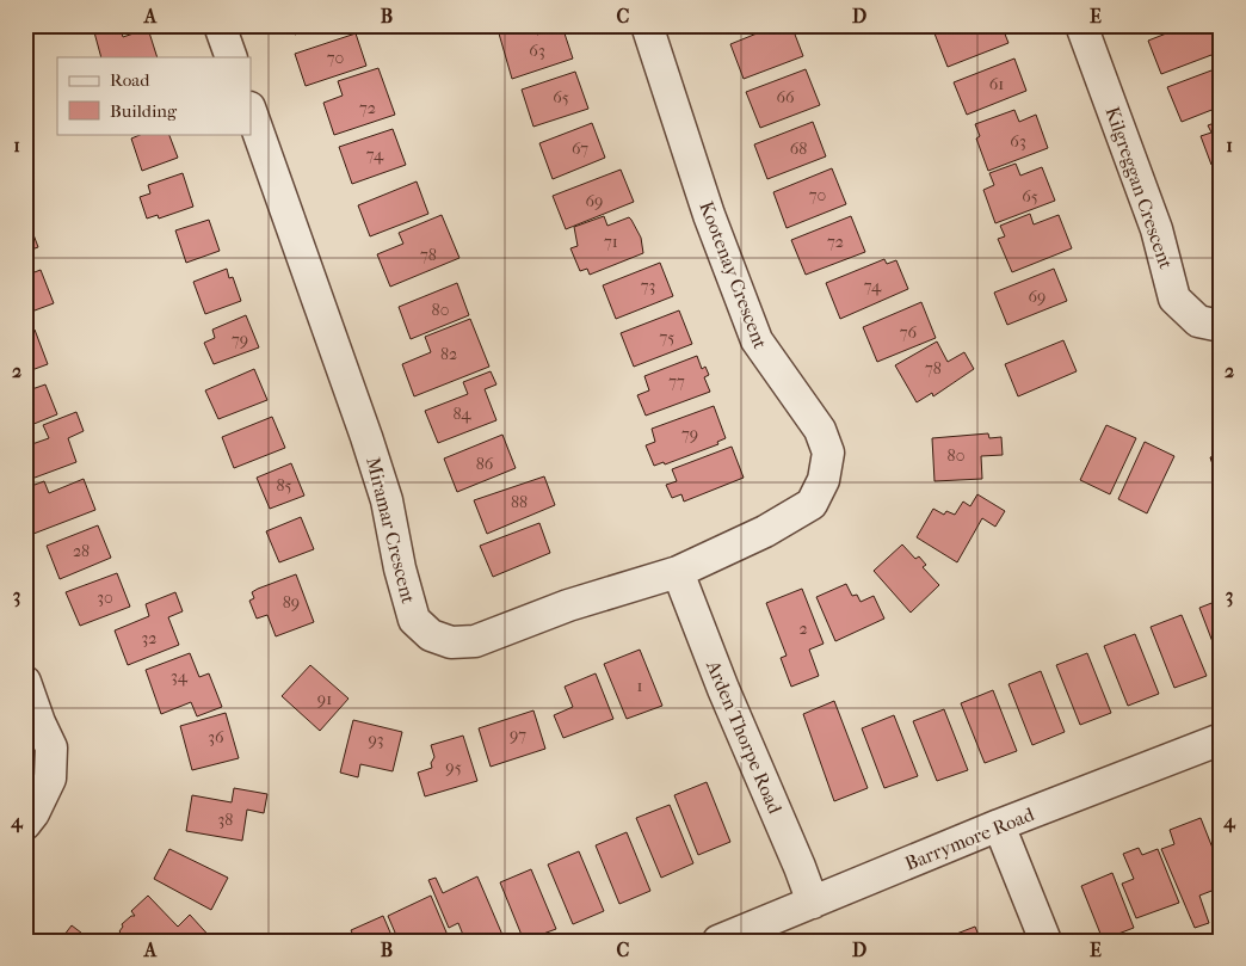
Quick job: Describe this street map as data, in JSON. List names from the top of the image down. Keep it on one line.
{"streets":{"street":["Kilgreggan Crescent","Kootenay Crescent","Miramar Crescent","Arden Thorpe Road","Barrymore Road"]},"crossings":[["Kootenay Crescent","Miramar Crescent"],["Kootenay Crescent","Arden Thorpe Road"],["Miramar Crescent","Arden Thorpe Road"],["Arden Thorpe Road","Barrymore Road"]],"house_numbers":["63","70","61","65","66","72","63","67","68","74","70","65","69","71","72","78","73","74","69","80","76","75","79","82","78","77","84","79","80","86","85","88","28","30","89","2","32","34","1","91","97","36","93","95","38"],"legend":["Road","Building"],"grid":{"columns":["A","B","C","D","E"],"rows":["1","2","3","4"]}}
